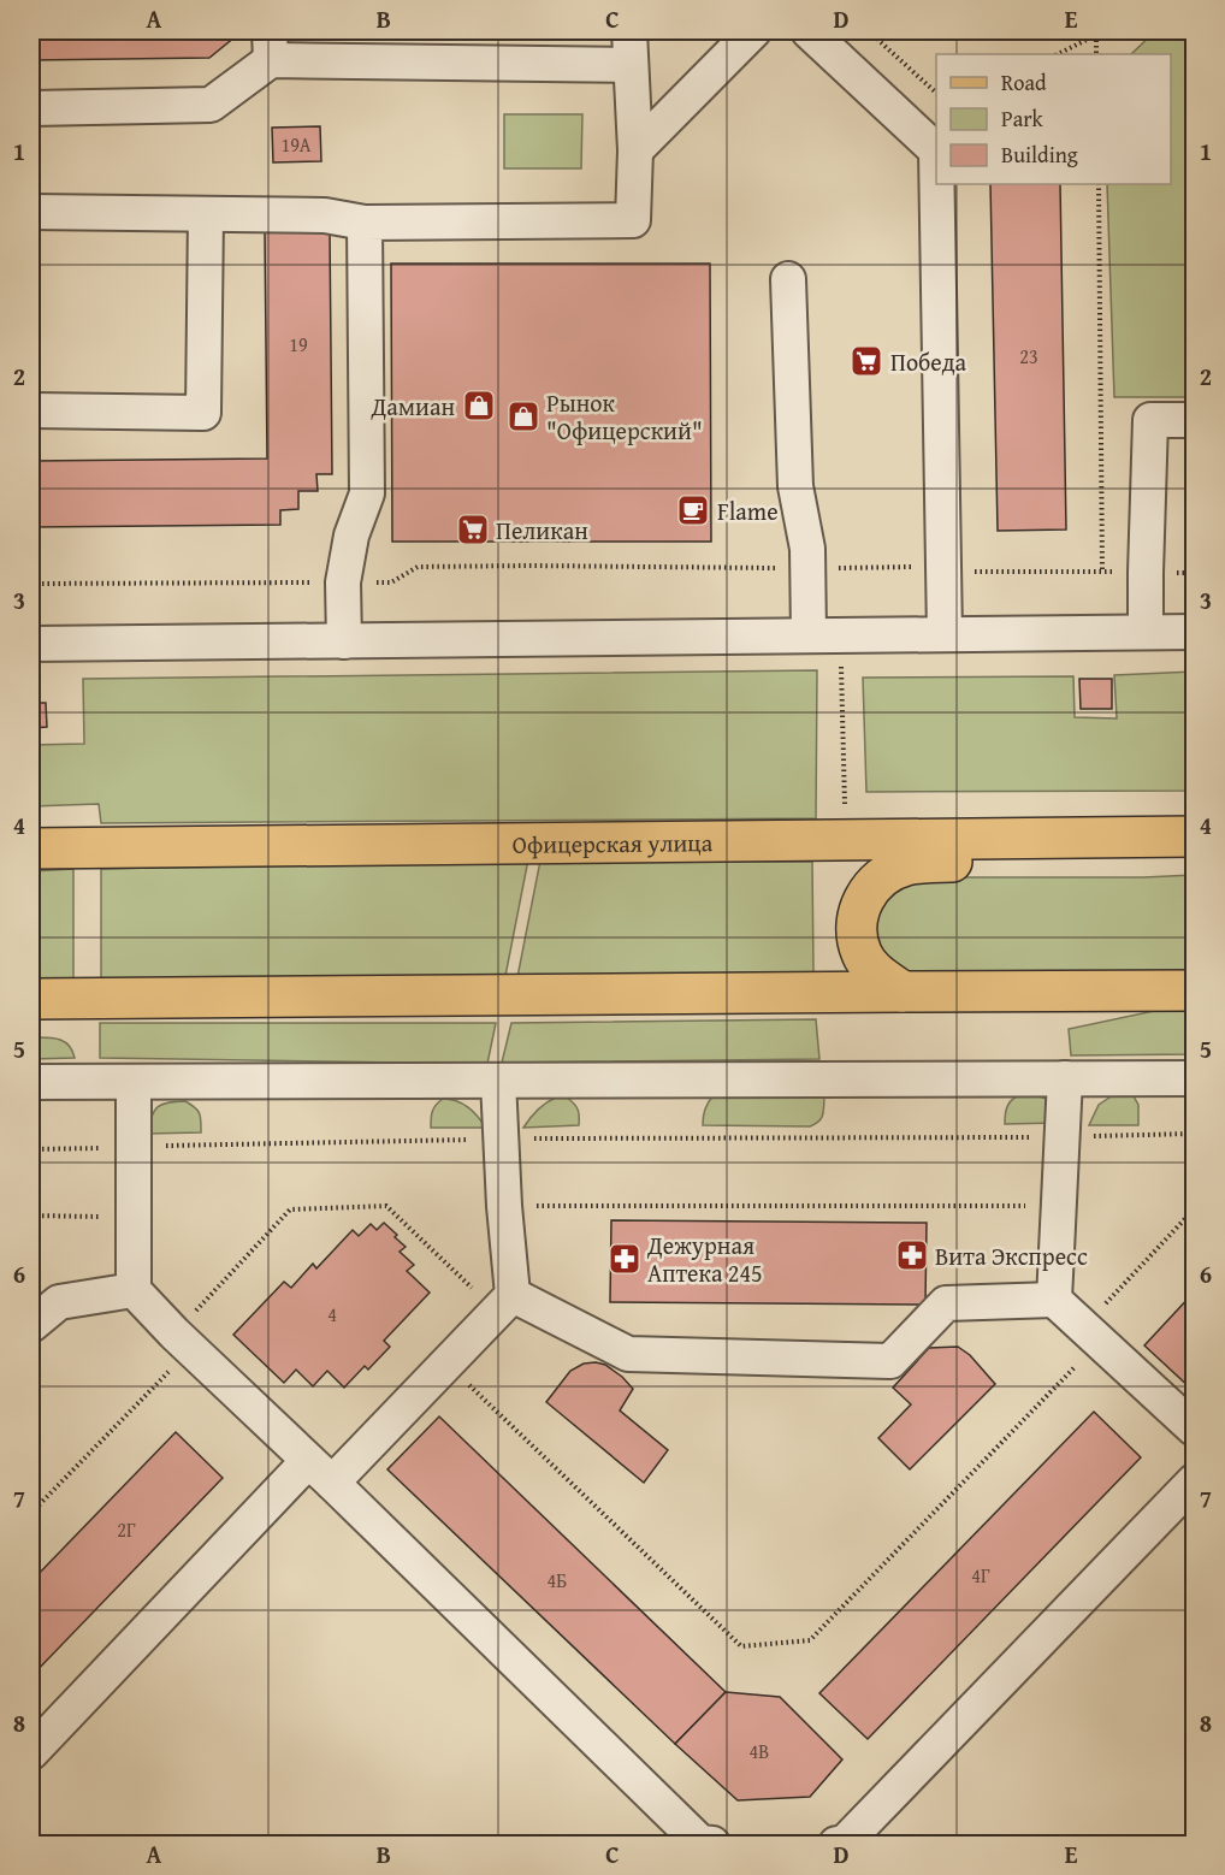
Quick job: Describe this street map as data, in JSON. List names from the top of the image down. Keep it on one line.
{"streets":{"main road":["Офицерская улица"]},"places":{"supermarket":["Победа","Пеликан"],"shop":["Дамиан","Рынок \"Офицерский\""],"cafe":["Flame"],"pharmacy":["Вита Экспресс","Дежурная Аптека 245"]},"house_numbers":["19А","19","23","4","2Г","4Г","4Б","4В"],"legend":["Road","Park","Building"],"grid":{"columns":["A","B","C","D","E"],"rows":["1","2","3","4","5","6","7","8"]}}
